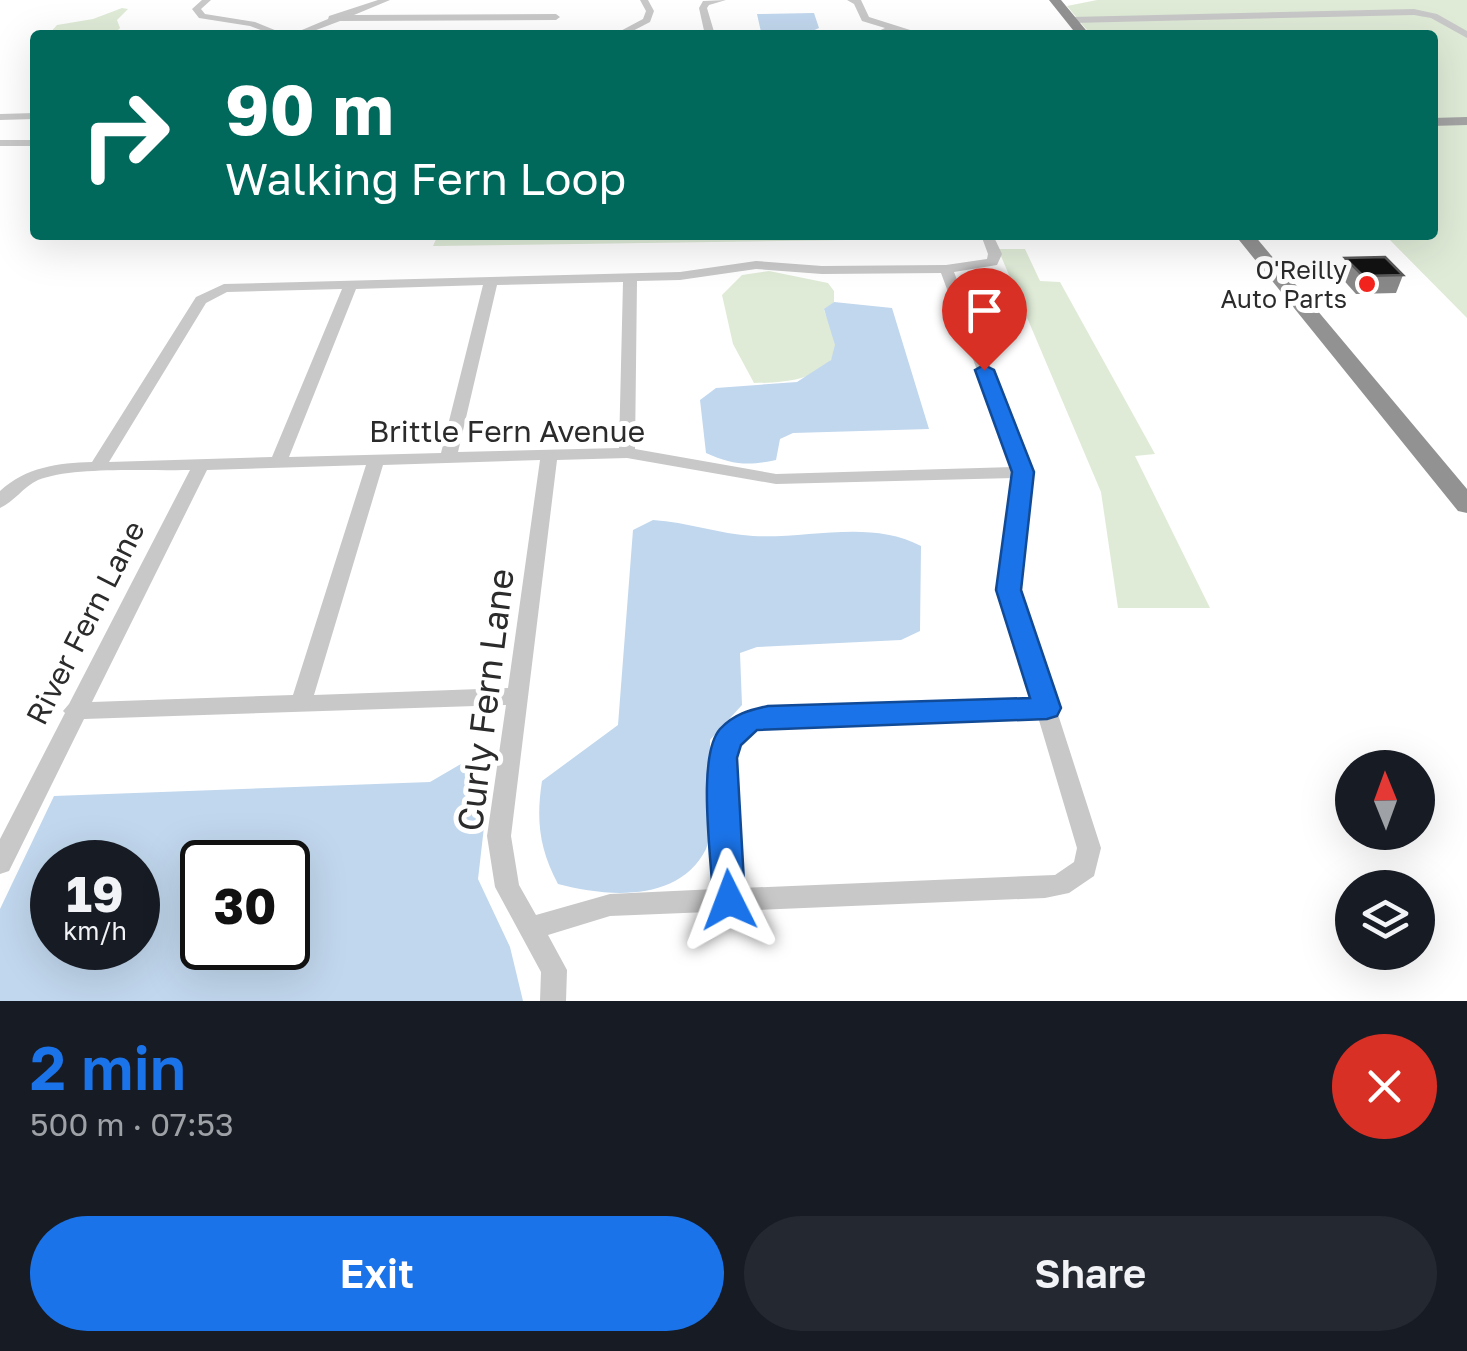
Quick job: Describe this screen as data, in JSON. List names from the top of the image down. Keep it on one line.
{"streets":{"street":["Brittle Fern Avenue","River Fern Lane","Curly Fern Lane"]},"crossings":[["Brittle Fern Avenue","River Fern Lane"],["Brittle Fern Avenue","Curly Fern Lane"]],"places":["O'Reilly Auto Parts"],"north":"top","page":{"turn":["90 m","Walking Fern Loop"],"speed":"19 km/h","limit":"30","heading":["2 min","500 m · 07:53"],"buttons":["Exit","Share"]}}
